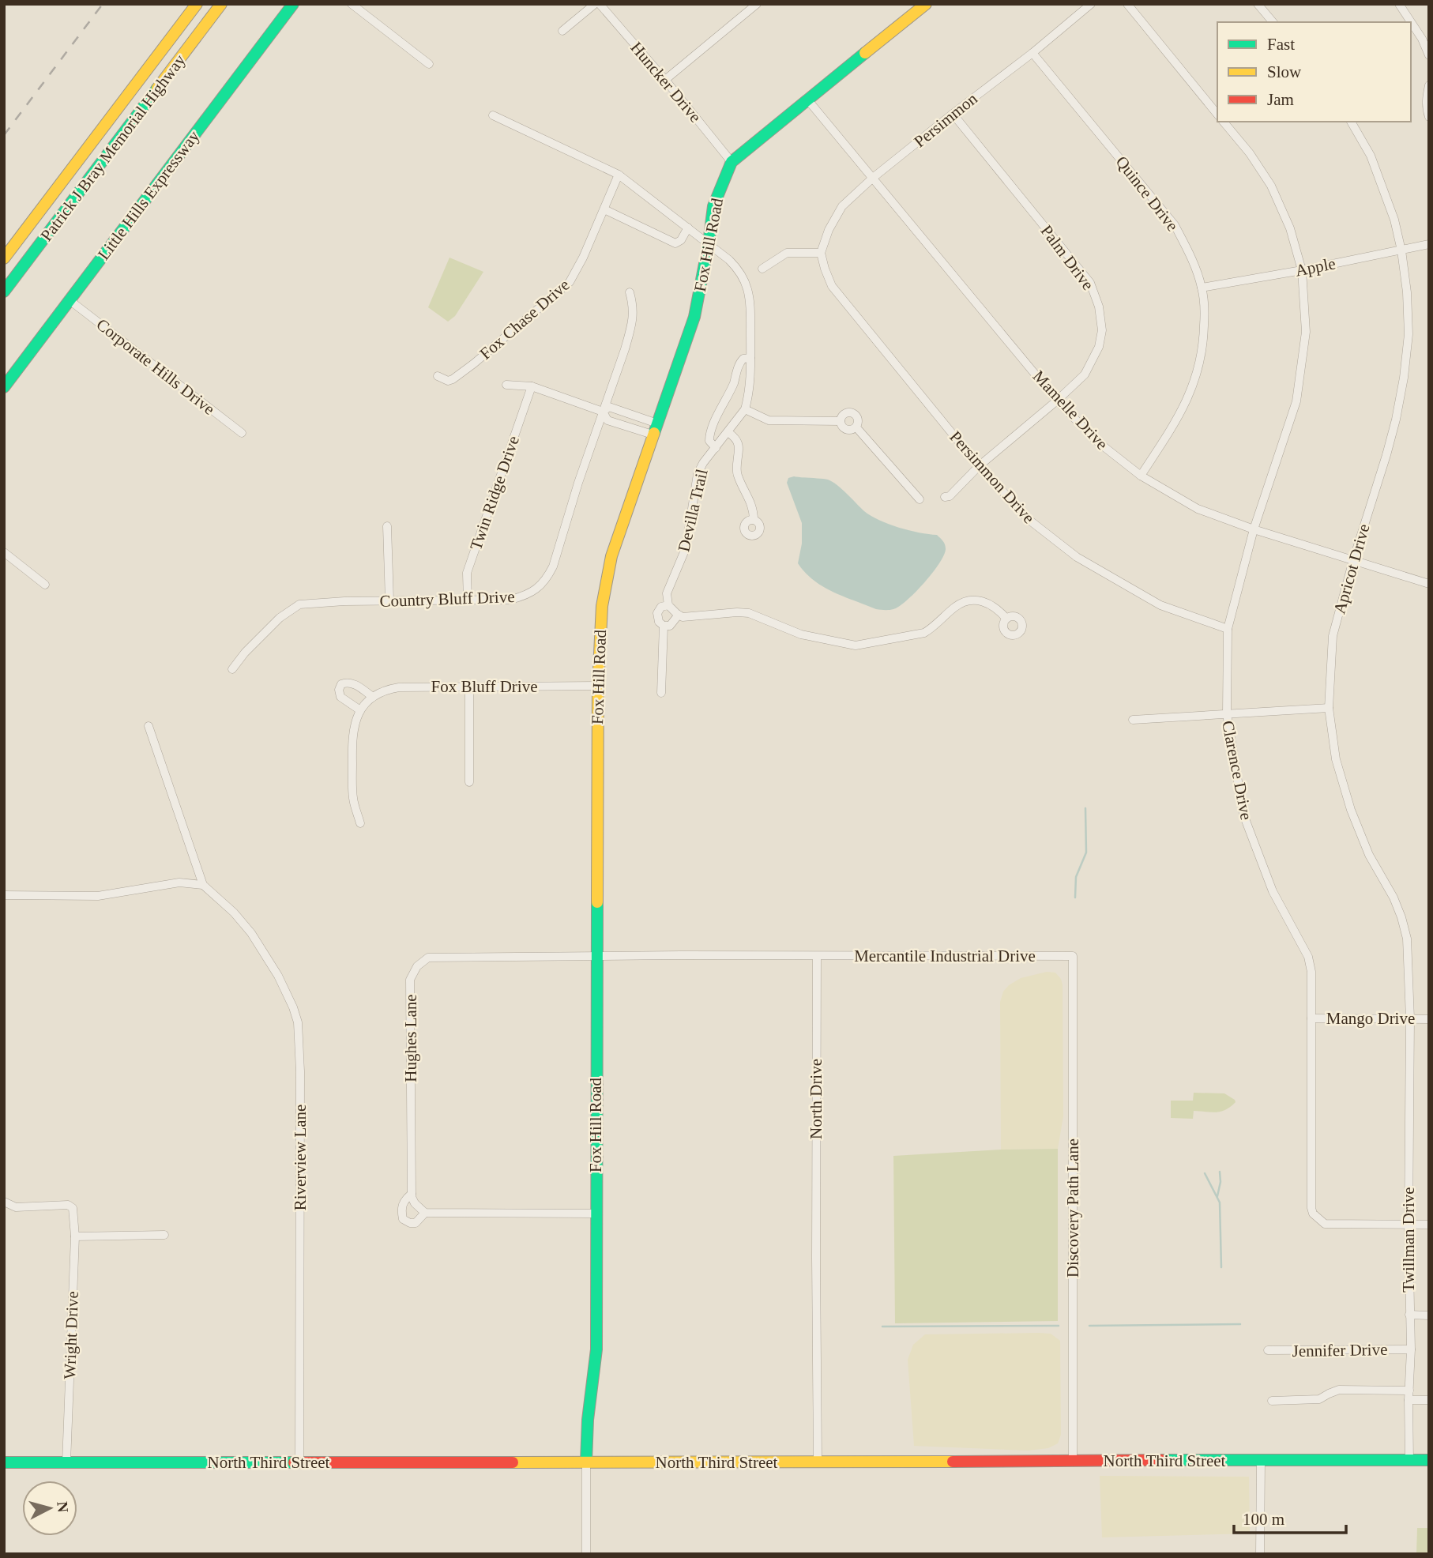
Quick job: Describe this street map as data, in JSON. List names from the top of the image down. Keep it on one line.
{"streets":{"main road":["Patrick J Bray Memorial Highway","Little Hills Expressway","Fox Hill Road","North Third Street"],"street":["Huncker Drive","Persimmon","Quince Drive","Palm Drive","Apple","Fox Chase Drive","Corporate Hills Drive","Mamelle Drive","Persimmon Drive","Twin Ridge Drive","Devilla Trail","Apricot Drive","Country Bluff Drive","Fox Bluff Drive","Clarence Drive","Mercantile Industrial Drive","Mango Drive","Hughes Lane","North Drive","Riverview Lane","Discovery Path Lane","Twillman Drive","Wright Drive","Jennifer Drive"]},"crossings":[["Huncker Drive","Fox Hill Road"],["Persimmon","Quince Drive"],["Persimmon","Palm Drive"],["Persimmon","Mamelle Drive"],["Persimmon","Persimmon Drive"],["Quince Drive","Apple"],["Quince Drive","Mamelle Drive"],["Little Hills Expressway","Corporate Hills Drive"],["Fox Hill Road","Mamelle Drive"],["Fox Hill Road","Devilla Trail"],["Fox Hill Road","Fox Bluff Drive"],["Fox Hill Road","Hughes Lane"],["Fox Hill Road","North Third Street"],["Palm Drive","Mamelle Drive"],["Palm Drive","Persimmon Drive"],["Apple","Apricot Drive"],["Apple","Clarence Drive"],["Fox Chase Drive","Devilla Trail"],["Mamelle Drive","Apricot Drive"],["Mamelle Drive","Clarence Drive"],["Persimmon Drive","Clarence Drive"],["Twin Ridge Drive","Country Bluff Drive"],["Apricot Drive","Mango Drive"],["Apricot Drive","Twillman Drive"],["Clarence Drive","Mango Drive"],["Clarence Drive","Twillman Drive"],["Mercantile Industrial Drive","North Drive"],["Mercantile Industrial Drive","Discovery Path Lane"],["Mango Drive","Twillman Drive"],["North Drive","North Third Street"],["Riverview Lane","North Third Street"],["Discovery Path Lane","North Third Street"],["Twillman Drive","Jennifer Drive"],["Twillman Drive","North Third Street"],["Wright Drive","North Third Street"]],"legend":["Fast","Slow","Jam"],"scale_bar":"100 m","north":"right"}
